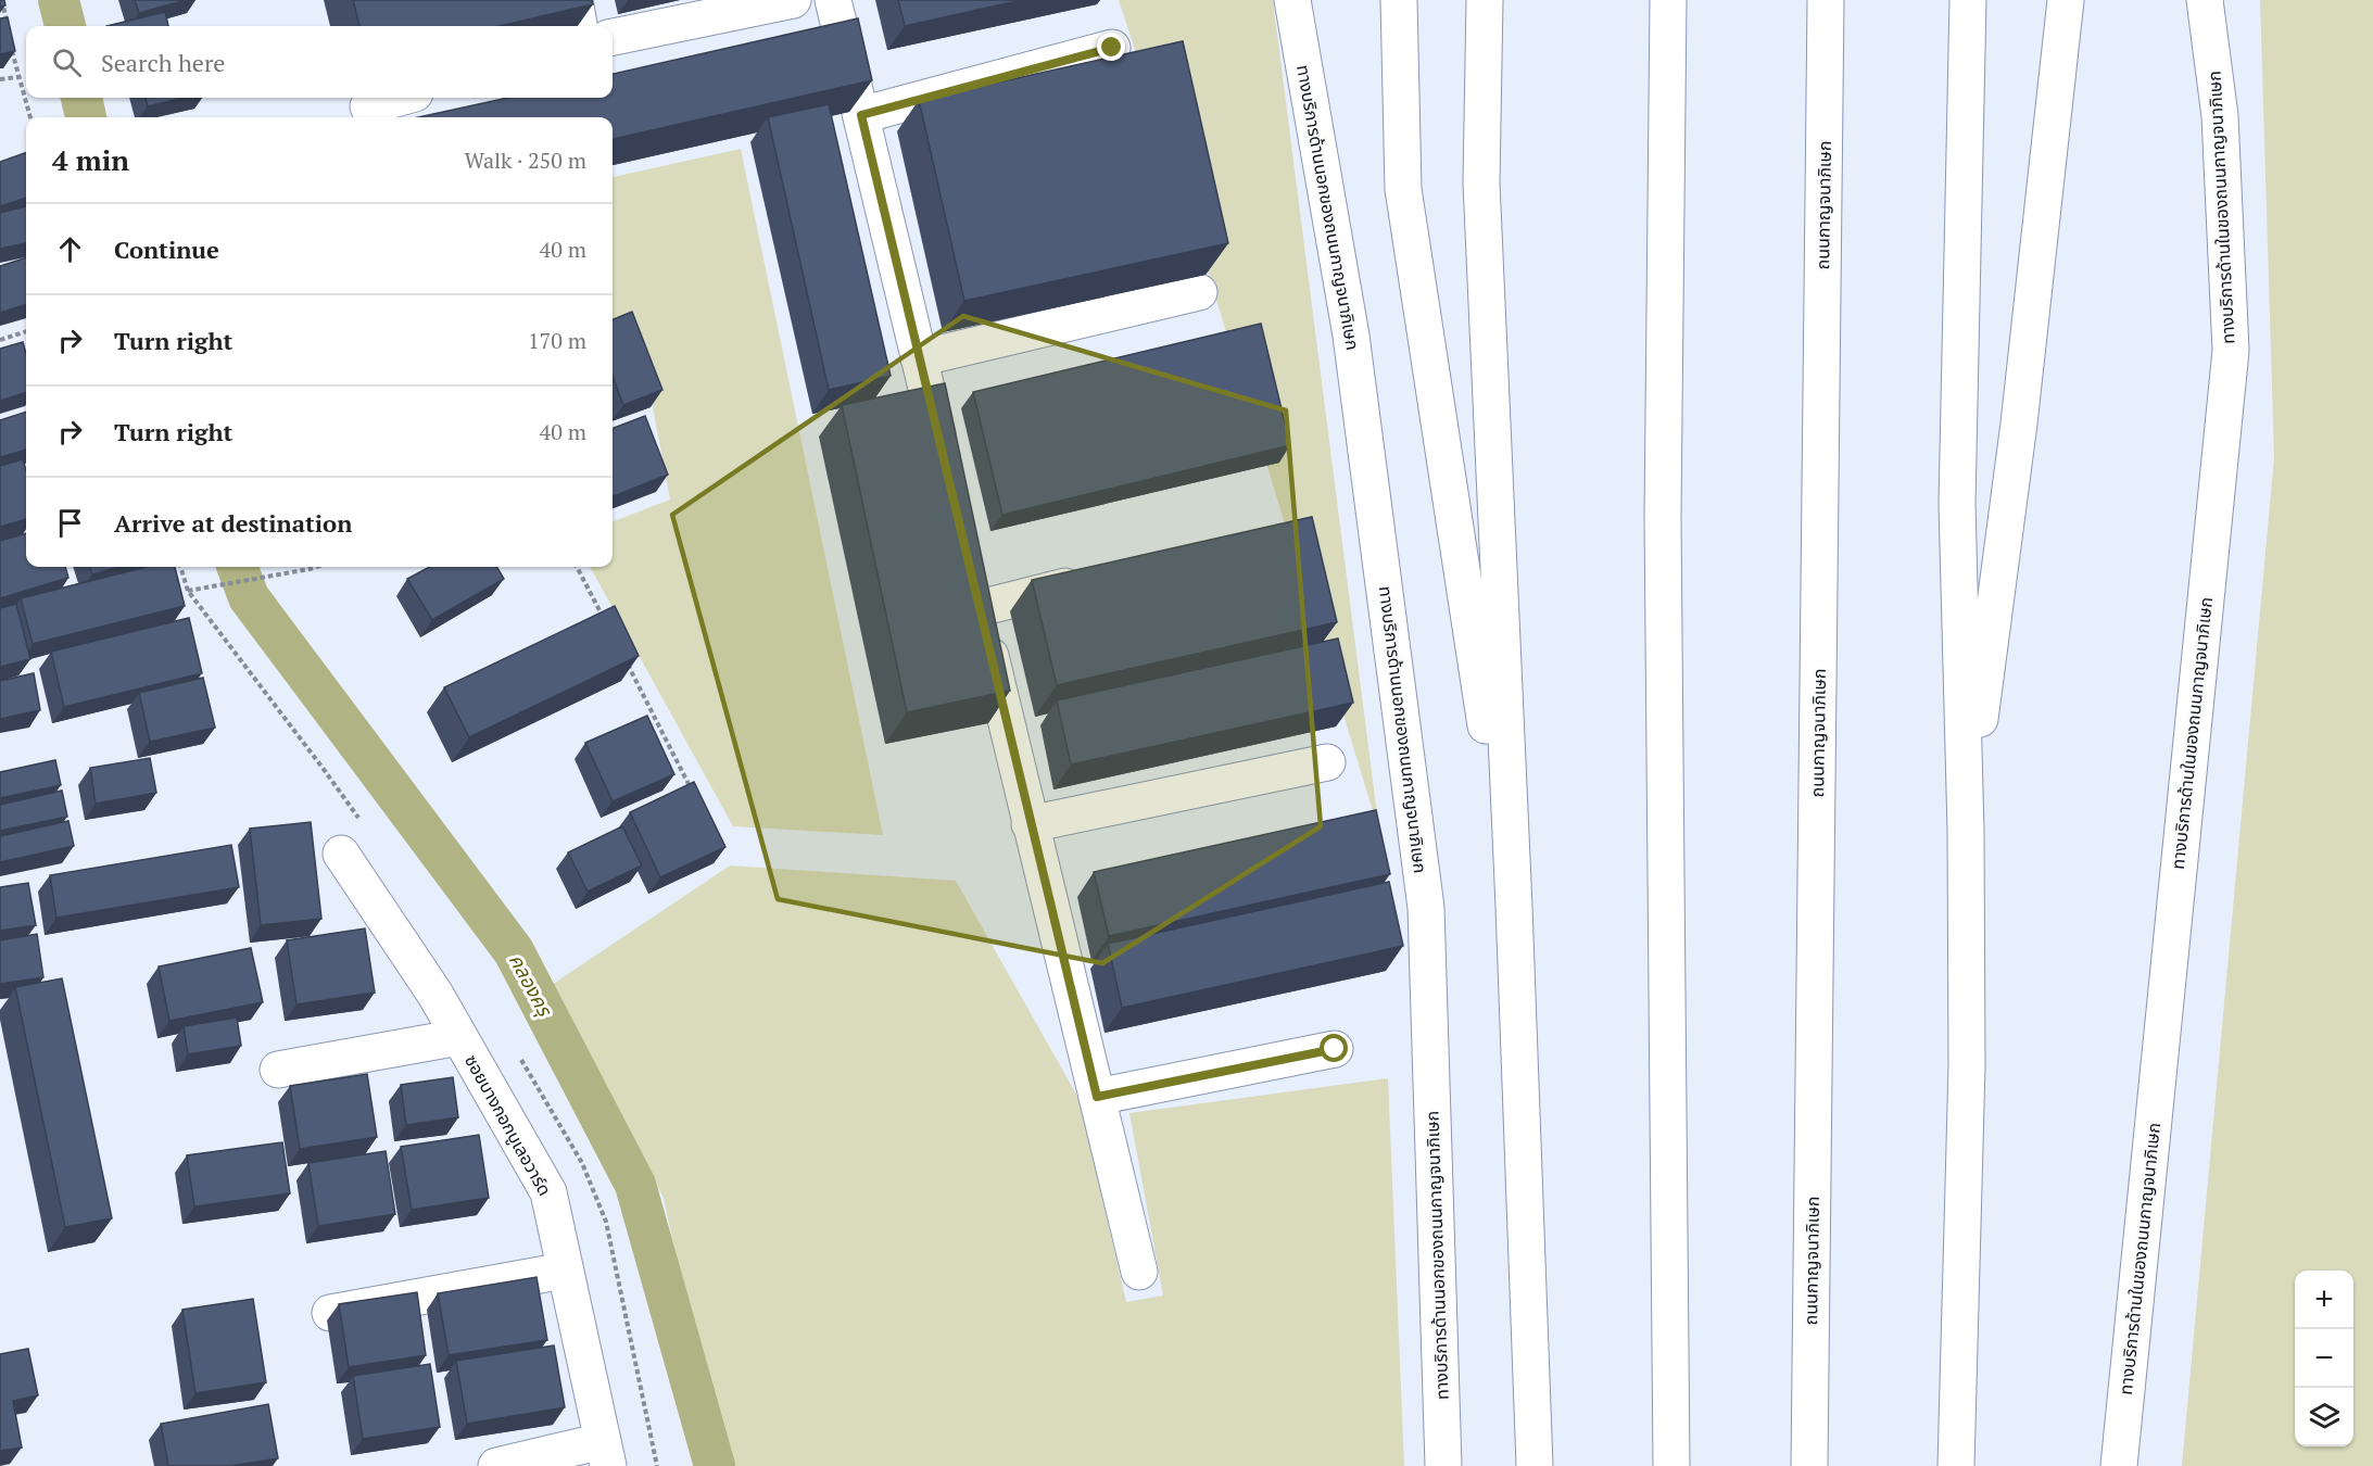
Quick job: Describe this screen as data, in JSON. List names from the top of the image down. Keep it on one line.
{"streets":{"main road":["ถนนกาญจนาภิเษก","ทางบริการด้านนอกของถนนกาญจนาภิเษก","ทางบริการด้านในของถนนกาญจนาภิเษก","ซอยบางกอกบูเลอวาร์ด"]},"water":["คลองครุ"],"page":{"search":"Search here","heading":["4 min","Walk · 250 m"],"list":[["Continue","40 m"],["Turn right","170 m"],["Turn right","40 m"],"Arrive at destination"],"map_buttons":["+","−"]}}
